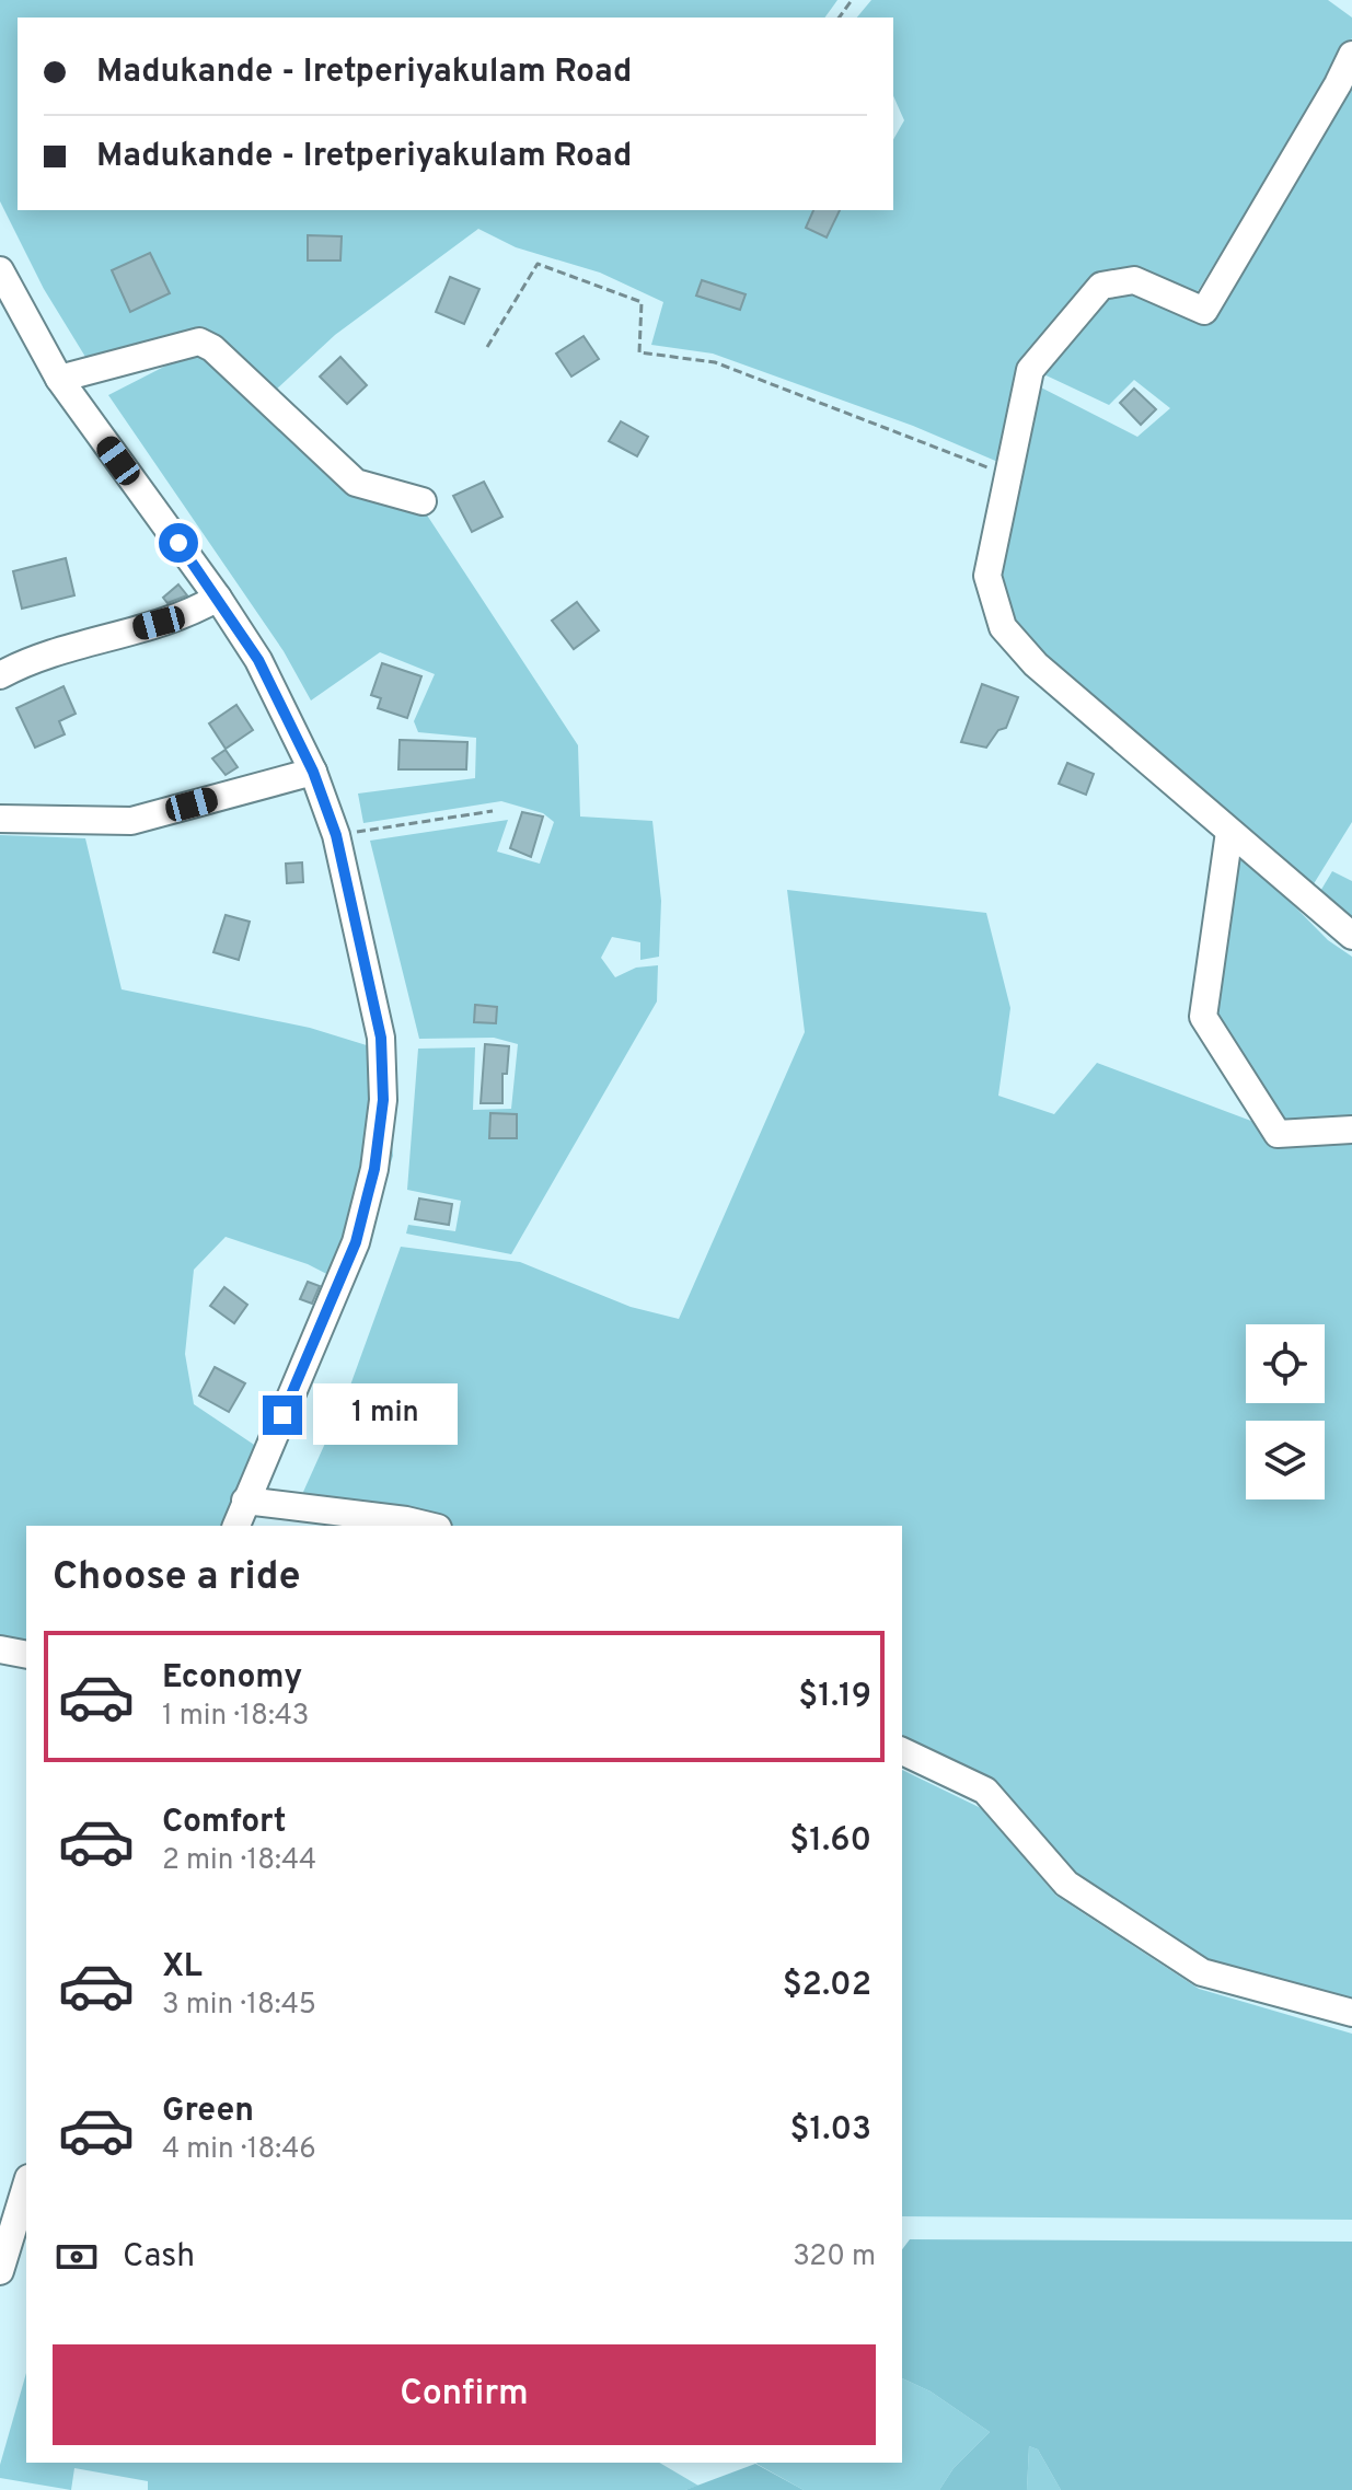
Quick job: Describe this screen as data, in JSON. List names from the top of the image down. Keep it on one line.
{"page":{"banner":["Madukande - Iretperiyakulam Road","Madukande - Iretperiyakulam Road"],"bubble":"1 min","heading":"Choose a ride","list":[{"name":"Economy","note":"1 min · 18:43","value":"$1.19"},{"name":"Comfort","note":"2 min · 18:44","value":"$1.60"},{"name":"XL","note":"3 min · 18:45","value":"$2.02"},{"name":"Green","note":"4 min · 18:46","value":"$1.03"}],"pay":["Cash","320 m"],"buttons":"Confirm"}}
